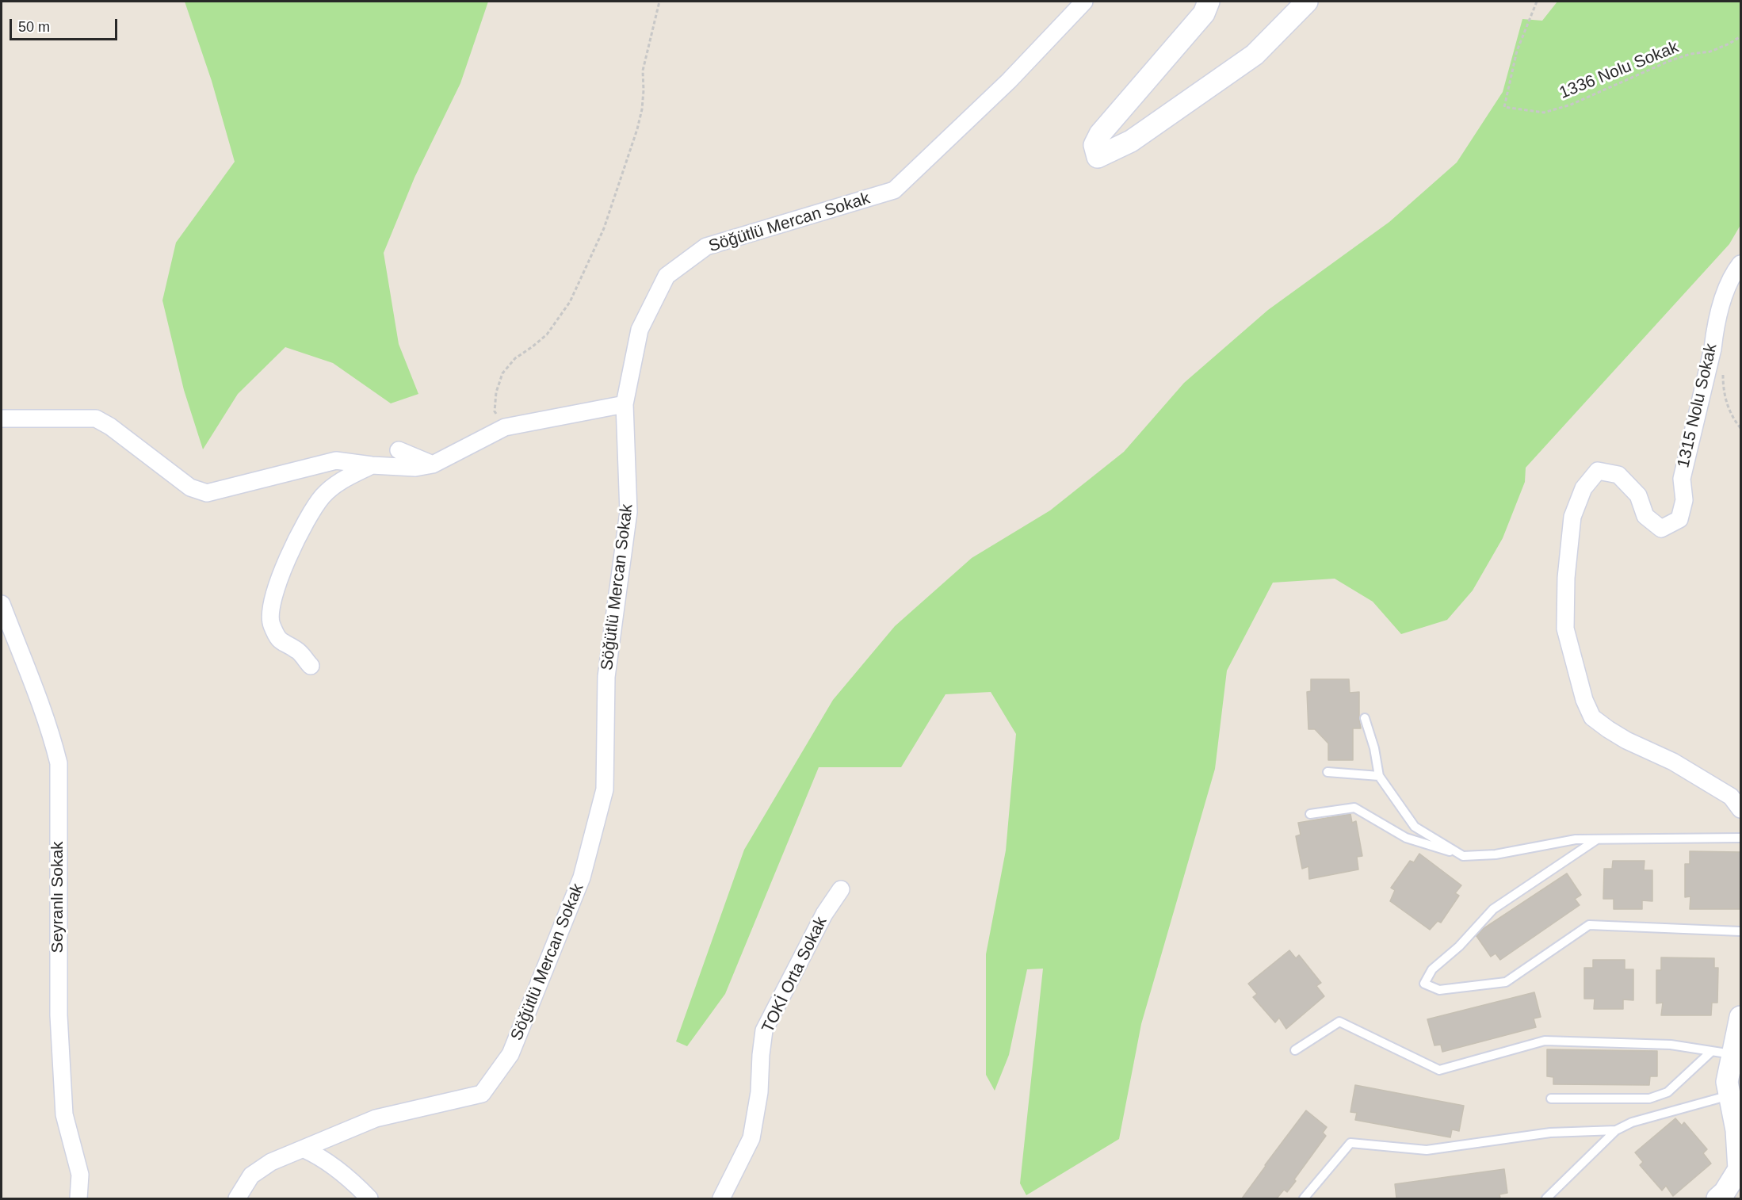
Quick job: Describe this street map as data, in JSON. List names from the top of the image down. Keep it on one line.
{"streets":{"street":["Söğütlü Mercan Sokak","1315 Nolu Sokak","Seyranlı Sokak","TOKİ Orta Sokak"],"path":["1336 Nolu Sokak"]},"scale_bar":"50 m"}
